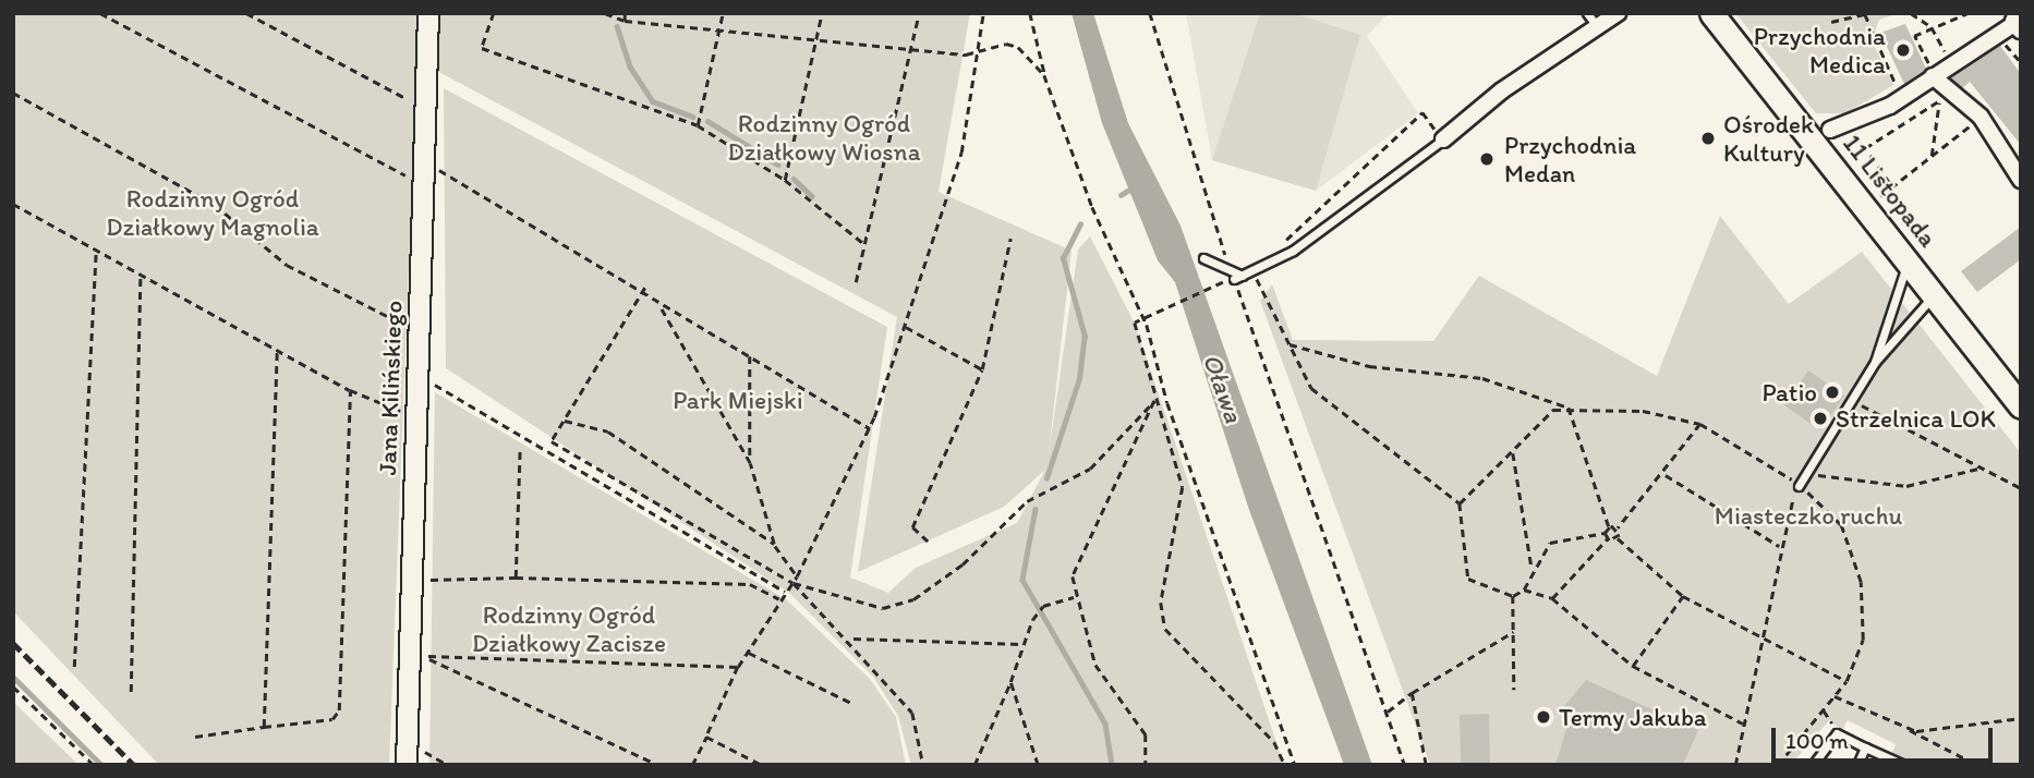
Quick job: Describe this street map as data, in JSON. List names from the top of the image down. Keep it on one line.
{"streets":{"main road":["11 Listopada"],"street":["Jana Kilińskiego"]},"water":["Oława"],"parks":["Rodzinny Ogród Działkowy Wiosna","Rodzinny Ogród Działkowy Magnolia","Park Miejski","Miasteczko ruchu","Rodzinny Ogród Działkowy Zacisze"],"places":["Przychodnia Medica","Ośrodek Kultury","Przychodnia Medan","Patio","Strzelnica LOK","Termy Jakuba"],"scale_bar":"100 m"}
